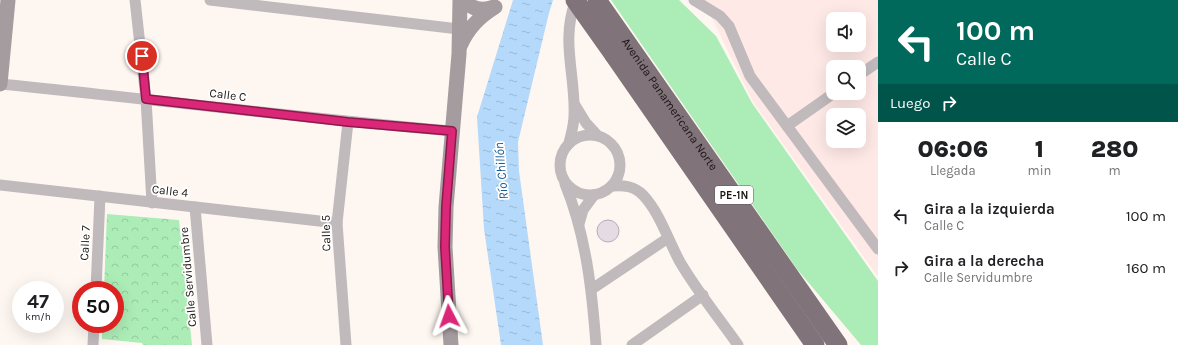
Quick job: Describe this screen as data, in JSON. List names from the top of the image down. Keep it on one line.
{"streets":{"highway":["Avenida Panamericana Norte","PE-1N"],"street":["Calle C","Calle 4","Calle 5","Calle 7","Calle Servidumbre"]},"crossings":[["Calle C","Calle 5"],["Calle 4","Calle 5"],["Calle 4","Calle 7"],["Calle 4","Calle Servidumbre"]],"water":["Río Chillón"],"page":{"turn":["100 m","Calle C"],"then":"Luego","eta":["06:06","Llegada","1","min","280","m"],"list":[{"name":"Gira a la izquierda","note":"Calle C","value":"100 m"},{"name":"Gira a la derecha","note":"Calle Servidumbre","value":"160 m"}],"speed":"47 km/h","limit":"50"}}
